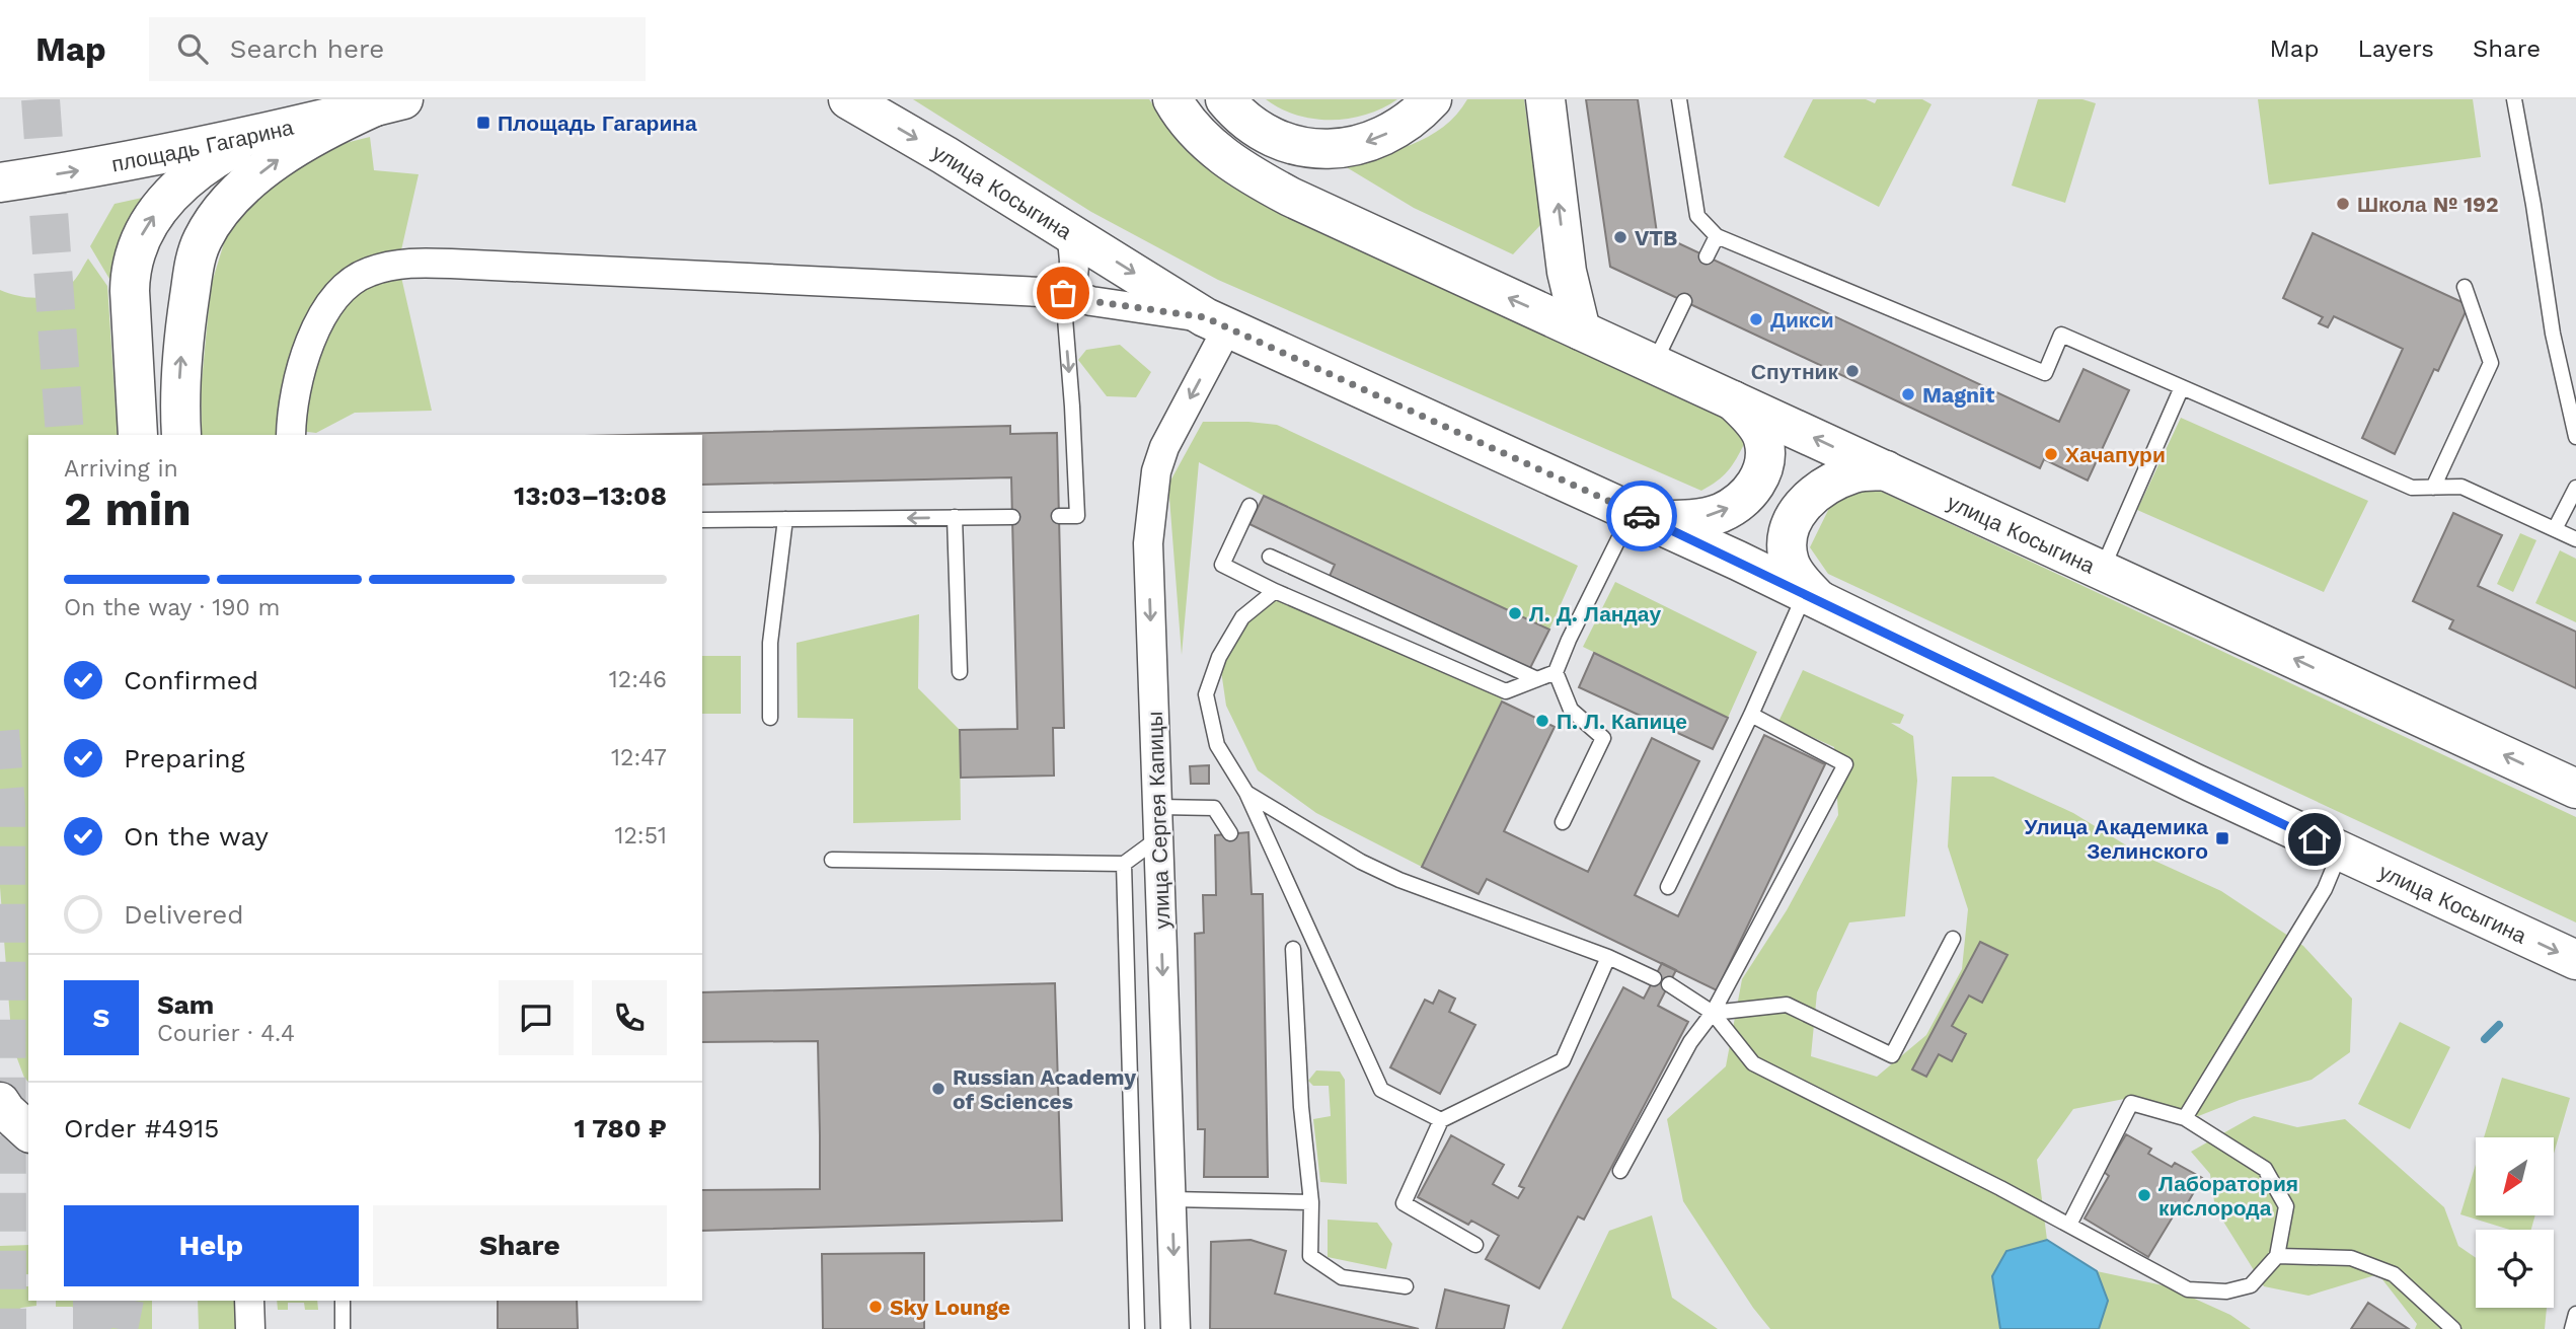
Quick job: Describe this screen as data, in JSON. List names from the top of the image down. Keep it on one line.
{"streets":{"main road":["площадь Гагарина","улица Косыгина"],"street":["улица Сергея Капицы"]},"crossings":[["улица Косыгина","улица Сергея Капицы"]],"one_way":["площадь Гагарина","улица Сергея Капицы"],"places":{"transit":["Площадь Гагарина","Улица Академика Зелинского"],"other":["Школа № 192","VTB","Дикси","Спутник","Magnit","Хачапури","Л. Д. Ландау","П. Л. Капице","Russian Academy of Sciences","Лаборатория кислорода","Sky Lounge"]},"north":"bottom left","page":{"header":"Map","search":"Search here","nav":["Map","Layers","Share"],"heading":["2 min","Arriving in","13:03–13:08"],"panel":["Sam","Courier · 4.4","Order #4915","1 780 ₽"],"bar":"On the way · 190 m","list":[["Confirmed","12:46"],["Preparing","12:47"],["On the way","12:51"],"Delivered"],"round":"S","buttons":["Help","Share"]}}
